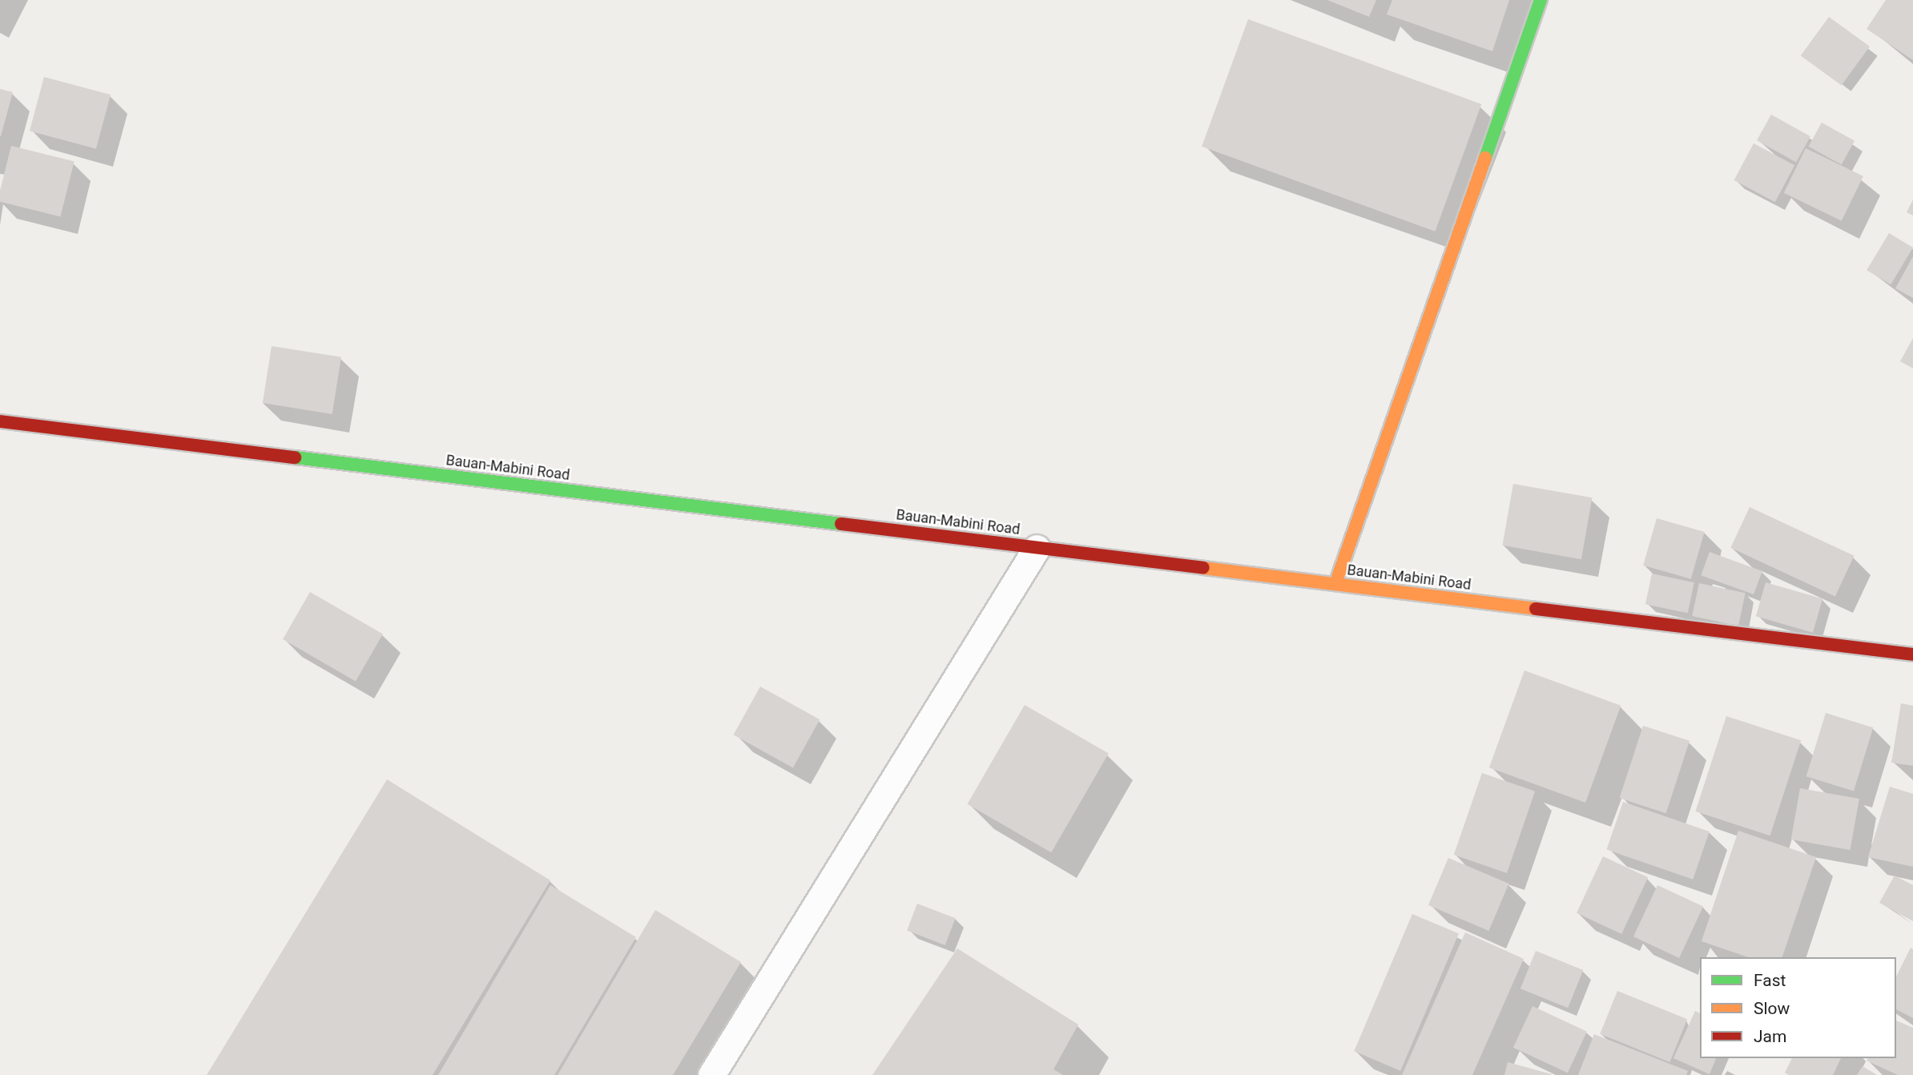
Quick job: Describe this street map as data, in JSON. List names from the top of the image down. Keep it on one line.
{"streets":{"main road":["Bauan-Mabini Road"]},"legend":["Fast","Slow","Jam"]}
